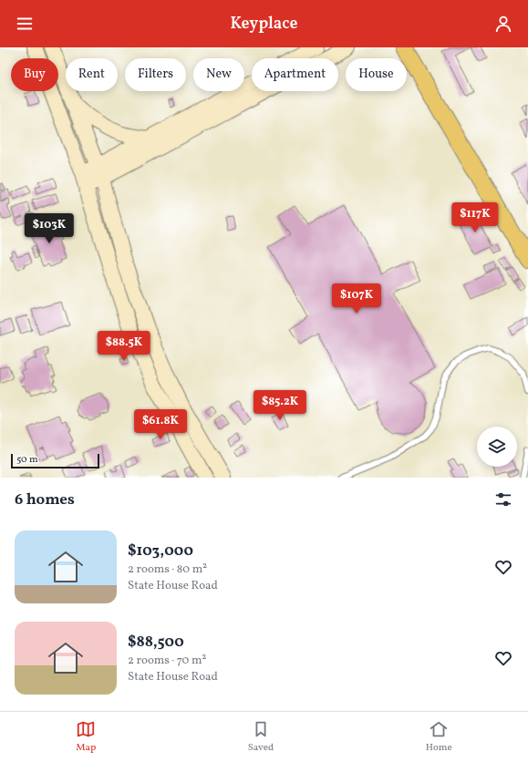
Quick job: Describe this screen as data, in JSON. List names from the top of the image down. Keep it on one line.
{"scale_bar":"50 m","page":{"header":"Keyplace","chip":["Buy","Rent","Filters","New","Apartment","House"],"price":["$117K","$103K","$107K","$88.5K","$85.2K","$61.8K"],"scale":"50 m","heading":"6 homes","list":[{"name":"$103,000","note":"2 rooms · 80 m² · State House Road"},{"name":"$88,500","note":"2 rooms · 70 m² · State House Road"}],"tabs":["Map","Saved","Home"]}}
